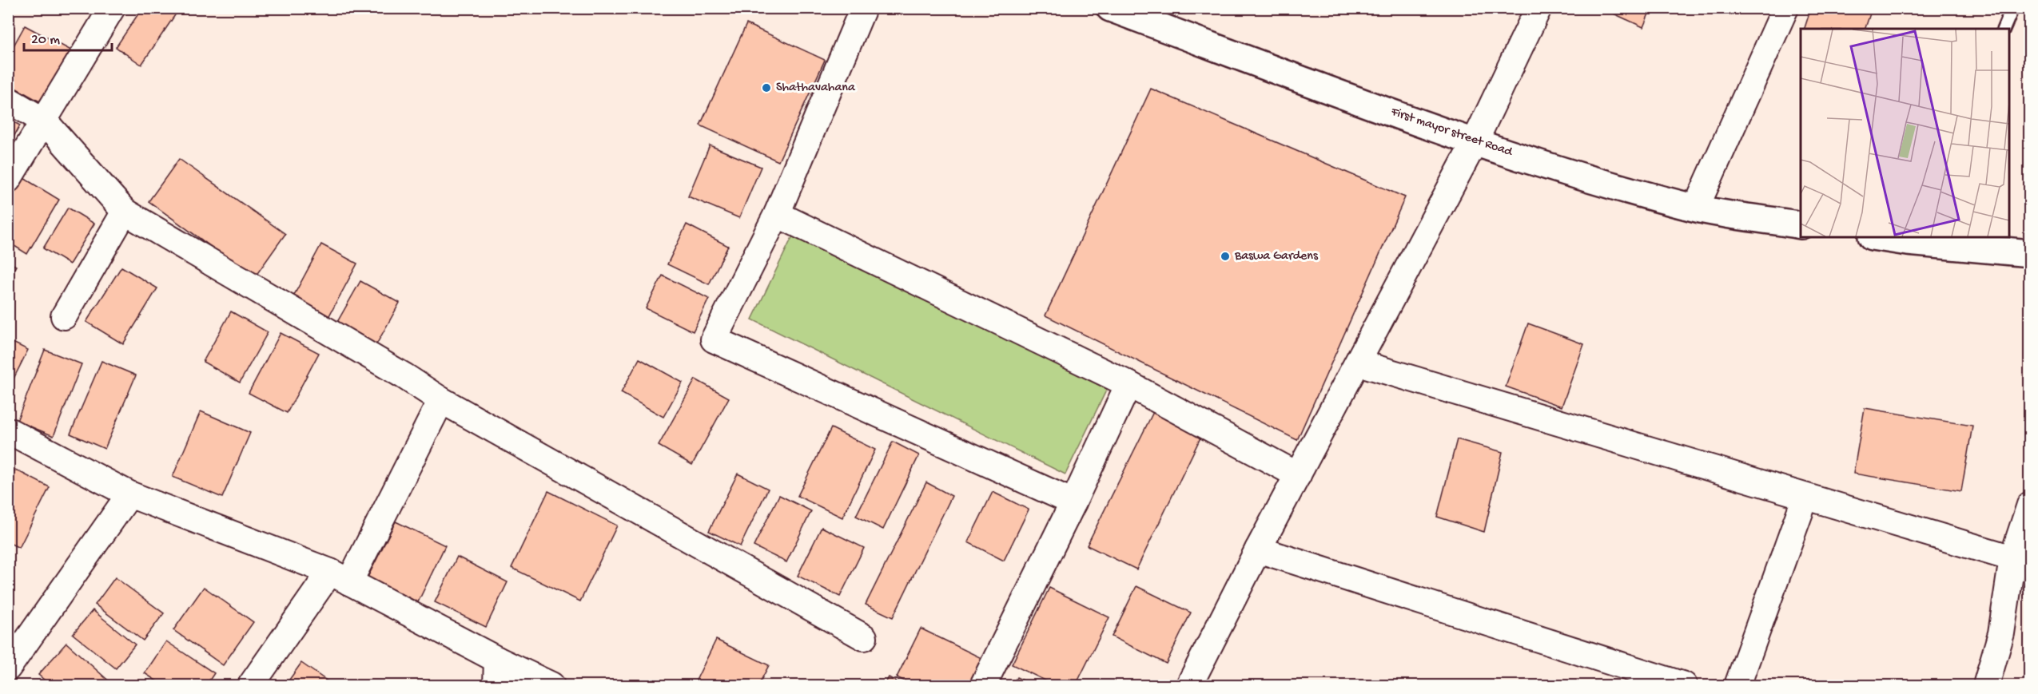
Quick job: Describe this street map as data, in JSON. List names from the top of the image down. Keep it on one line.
{"streets":{"street":["First mayor street Road"]},"places":["Shathavahana","Baswa Gardens"],"scale_bar":"20 m"}
